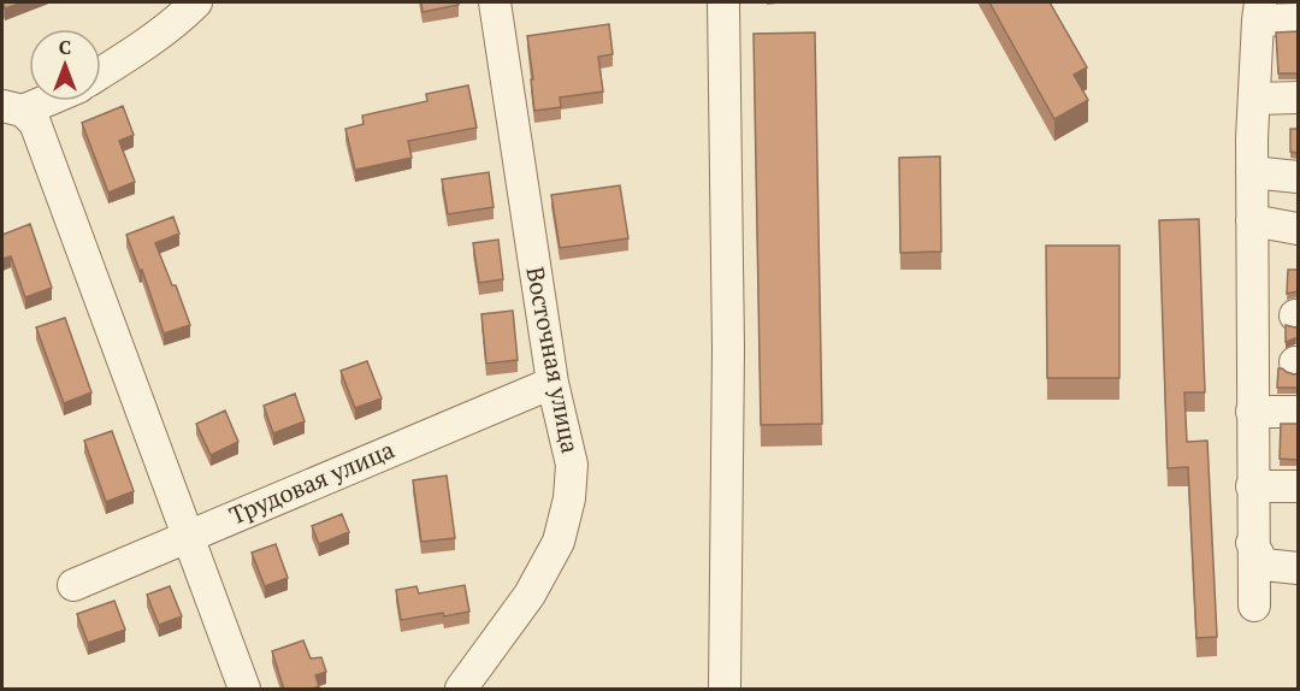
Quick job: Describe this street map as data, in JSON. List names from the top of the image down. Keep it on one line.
{"streets":{"street":["Восточная улица","Трудовая улица"]},"crossings":[["Восточная улица","Трудовая улица"]],"north":"top"}
